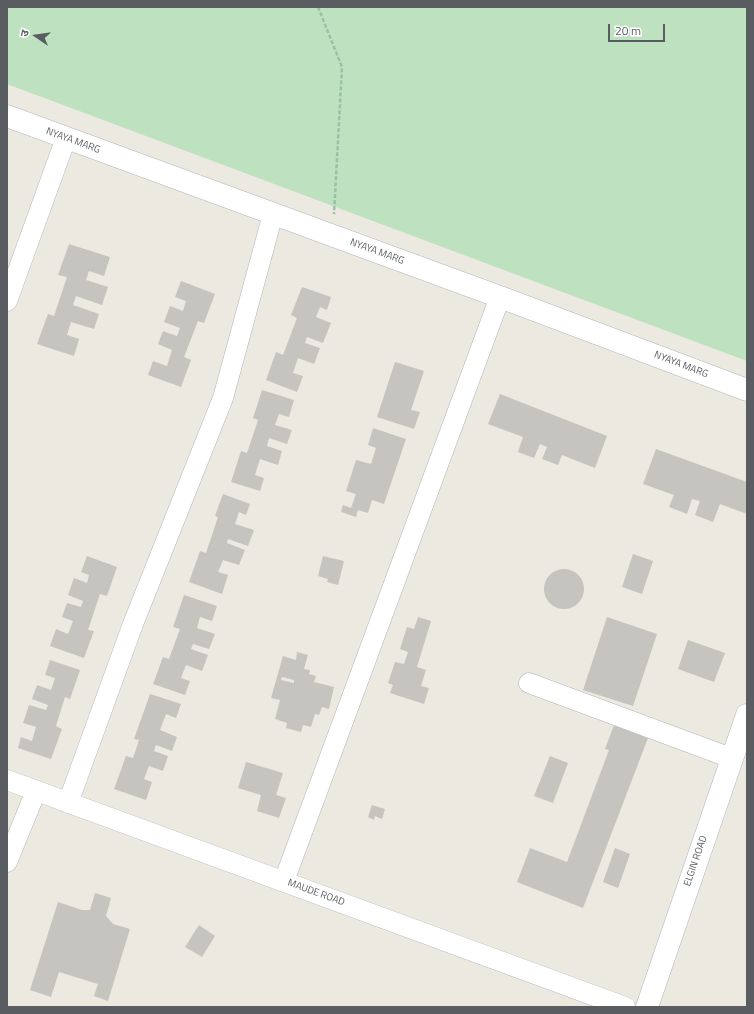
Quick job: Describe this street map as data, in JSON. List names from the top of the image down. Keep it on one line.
{"streets":{"street":["NYAYA MARG","ELGIN ROAD","MAUDE ROAD"]},"scale_bar":"20 m","north":"left"}
